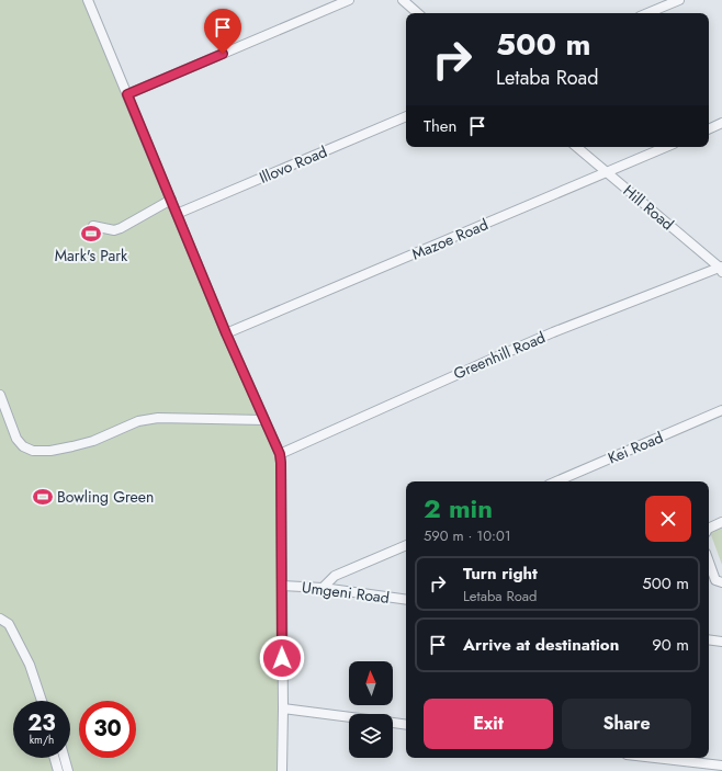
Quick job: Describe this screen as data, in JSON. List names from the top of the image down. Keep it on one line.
{"streets":{"street":["Illovo Road","Hill Road","Mazoe Road","Greenhill Road","Kei Road","Umgeni Road"]},"crossings":[["Hill Road","Mazoe Road"],["Hill Road","Greenhill Road"]],"places":{"sports":["Mark's Park","Bowling Green"]},"north":"top","page":{"turn":["500 m","Letaba Road"],"then":"Then","heading":["2 min","590 m · 10:01"],"list":[{"name":"Turn right","note":"Letaba Road","value":"500 m"},{"name":"Arrive at destination","value":"90 m"}],"buttons":["Exit","Share"],"speed":"23 km/h","limit":"30"}}
